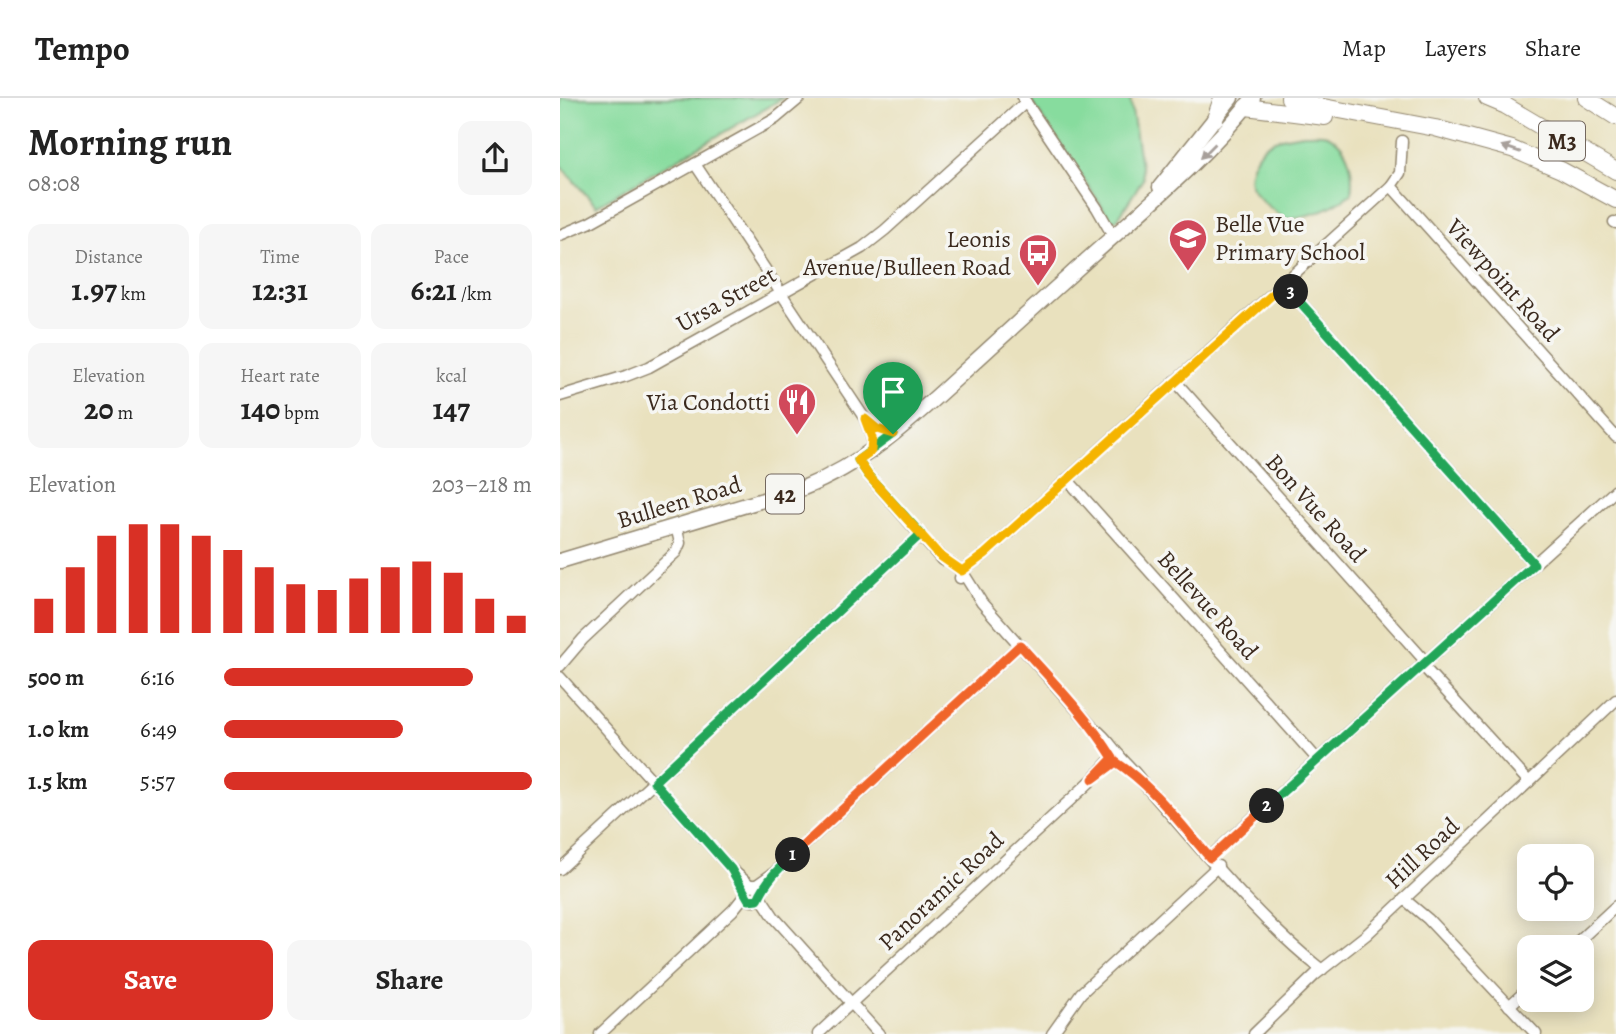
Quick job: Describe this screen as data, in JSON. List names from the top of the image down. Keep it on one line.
{"streets":{"highway":["M3"],"main road":["42","Bulleen Road"],"street":["Viewpoint Road","Ursa Street","Bon Vue Road","Bellevue Road","Hill Road","Panoramic Road"]},"crossings":[["Bon Vue Road","Hill Road"]],"places":{"school or university":["Belle Vue Primary School"],"bus stop":["Leonis Avenue/Bulleen Road"],"restaurant":["Via Condotti"]},"page":{"header":"Tempo","nav":["Map","Layers","Share"],"heading":["Morning run","08:08"],"stats":[["Distance","1.97 km"],["Time","12:31"],["Pace","6:21 /km"],["Elevation","20 m"],["Heart rate","140 bpm"],["kcal","147"]],"pins":["3","2","1"],"chart":["Elevation","203–218 m"],"list":[{"name":"500 m","note":"6:16"},{"name":"1.0 km","note":"6:49"},{"name":"1.5 km","note":"5:57"}],"buttons":["Save","Share"]}}
